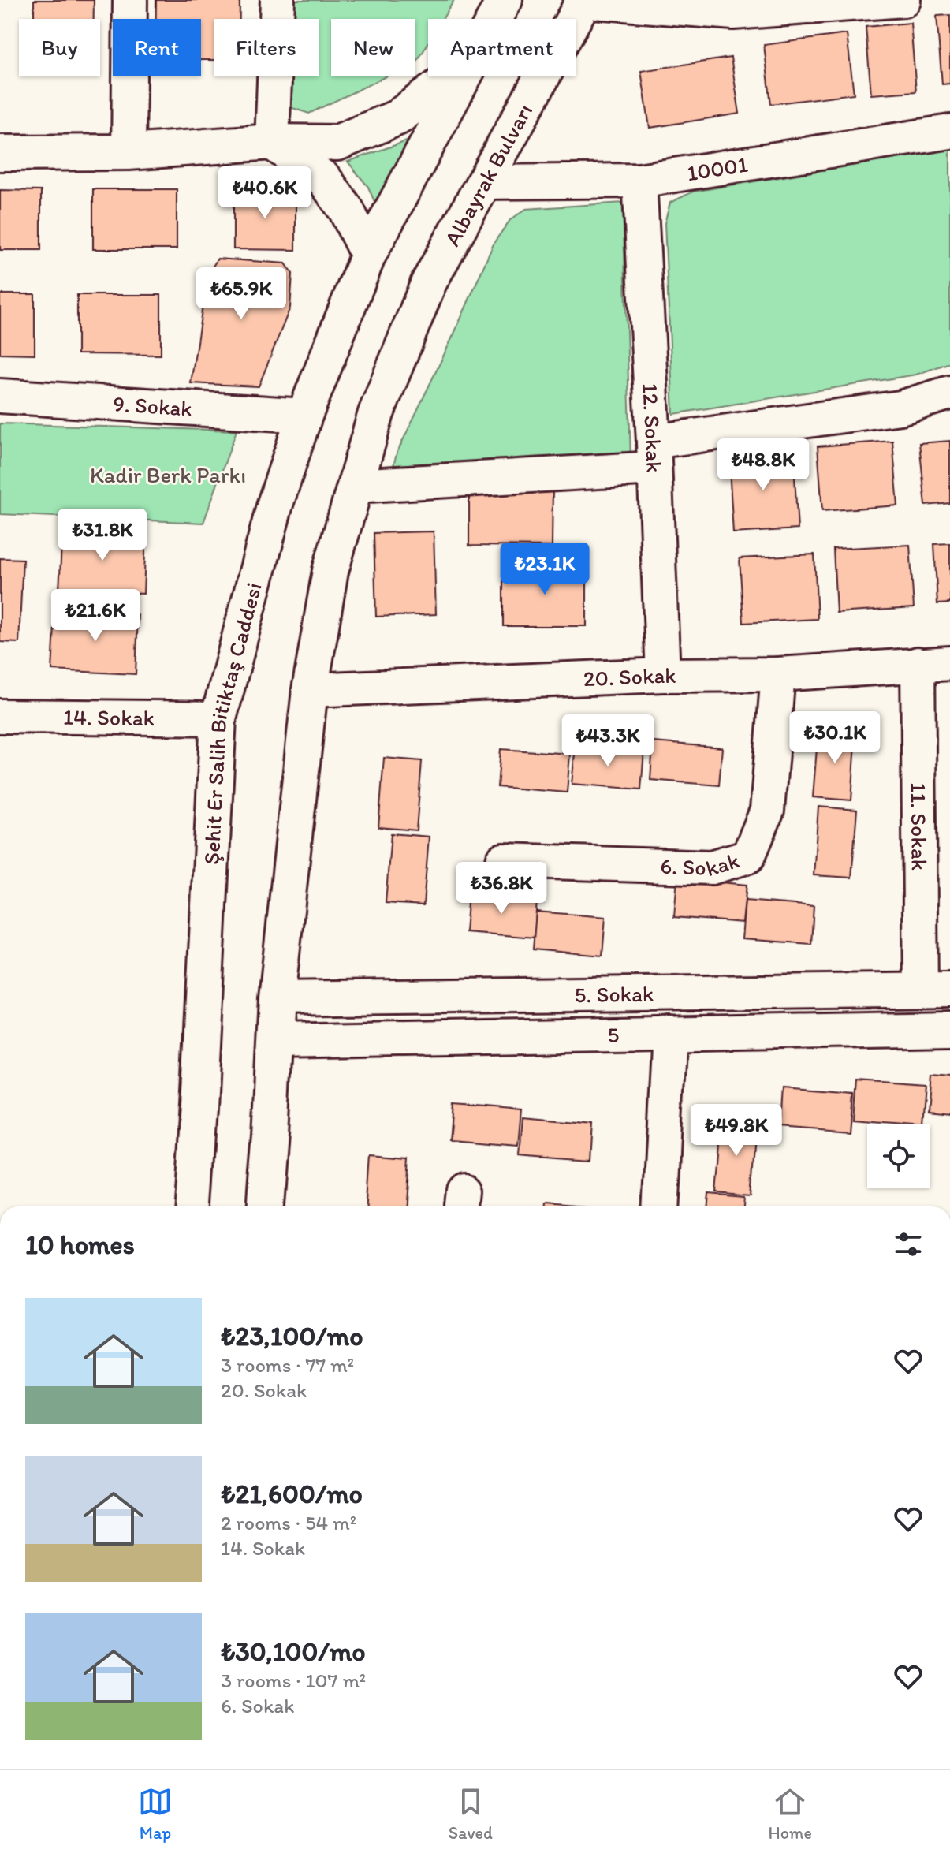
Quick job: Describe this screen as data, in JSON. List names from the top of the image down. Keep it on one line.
{"streets":{"main road":["Albayrak Bulvarı","Şehit Er Salih Bitiktaş Caddesi"],"street":["10001","9. Sokak","12. Sokak","20. Sokak","14. Sokak","11. Sokak","6. Sokak","5. Sokak","5"]},"crossings":[["10001","Albayrak Bulvarı"],["10001","12. Sokak"],["9. Sokak","Şehit Er Salih Bitiktaş Caddesi"],["12. Sokak","20. Sokak"],["20. Sokak","11. Sokak"],["20. Sokak","6. Sokak"],["14. Sokak","Şehit Er Salih Bitiktaş Caddesi"],["11. Sokak","5. Sokak"]],"parks":["Kadir Berk Parkı"],"page":{"chip":["Buy","Rent","Filters","New","Apartment"],"price":["₺40.6K","₺65.9K","₺48.8K","₺31.8K","₺23.1K","₺21.6K","₺30.1K","₺43.3K","₺36.8K","₺49.8K"],"heading":"10 homes","list":[{"name":"₺23,100/mo","note":"3 rooms · 77 m² · 20. Sokak"},{"name":"₺21,600/mo","note":"2 rooms · 54 m² · 14. Sokak"},{"name":"₺30,100/mo","note":"3 rooms · 107 m² · 6. Sokak"}],"tabs":["Map","Saved","Home"]}}
